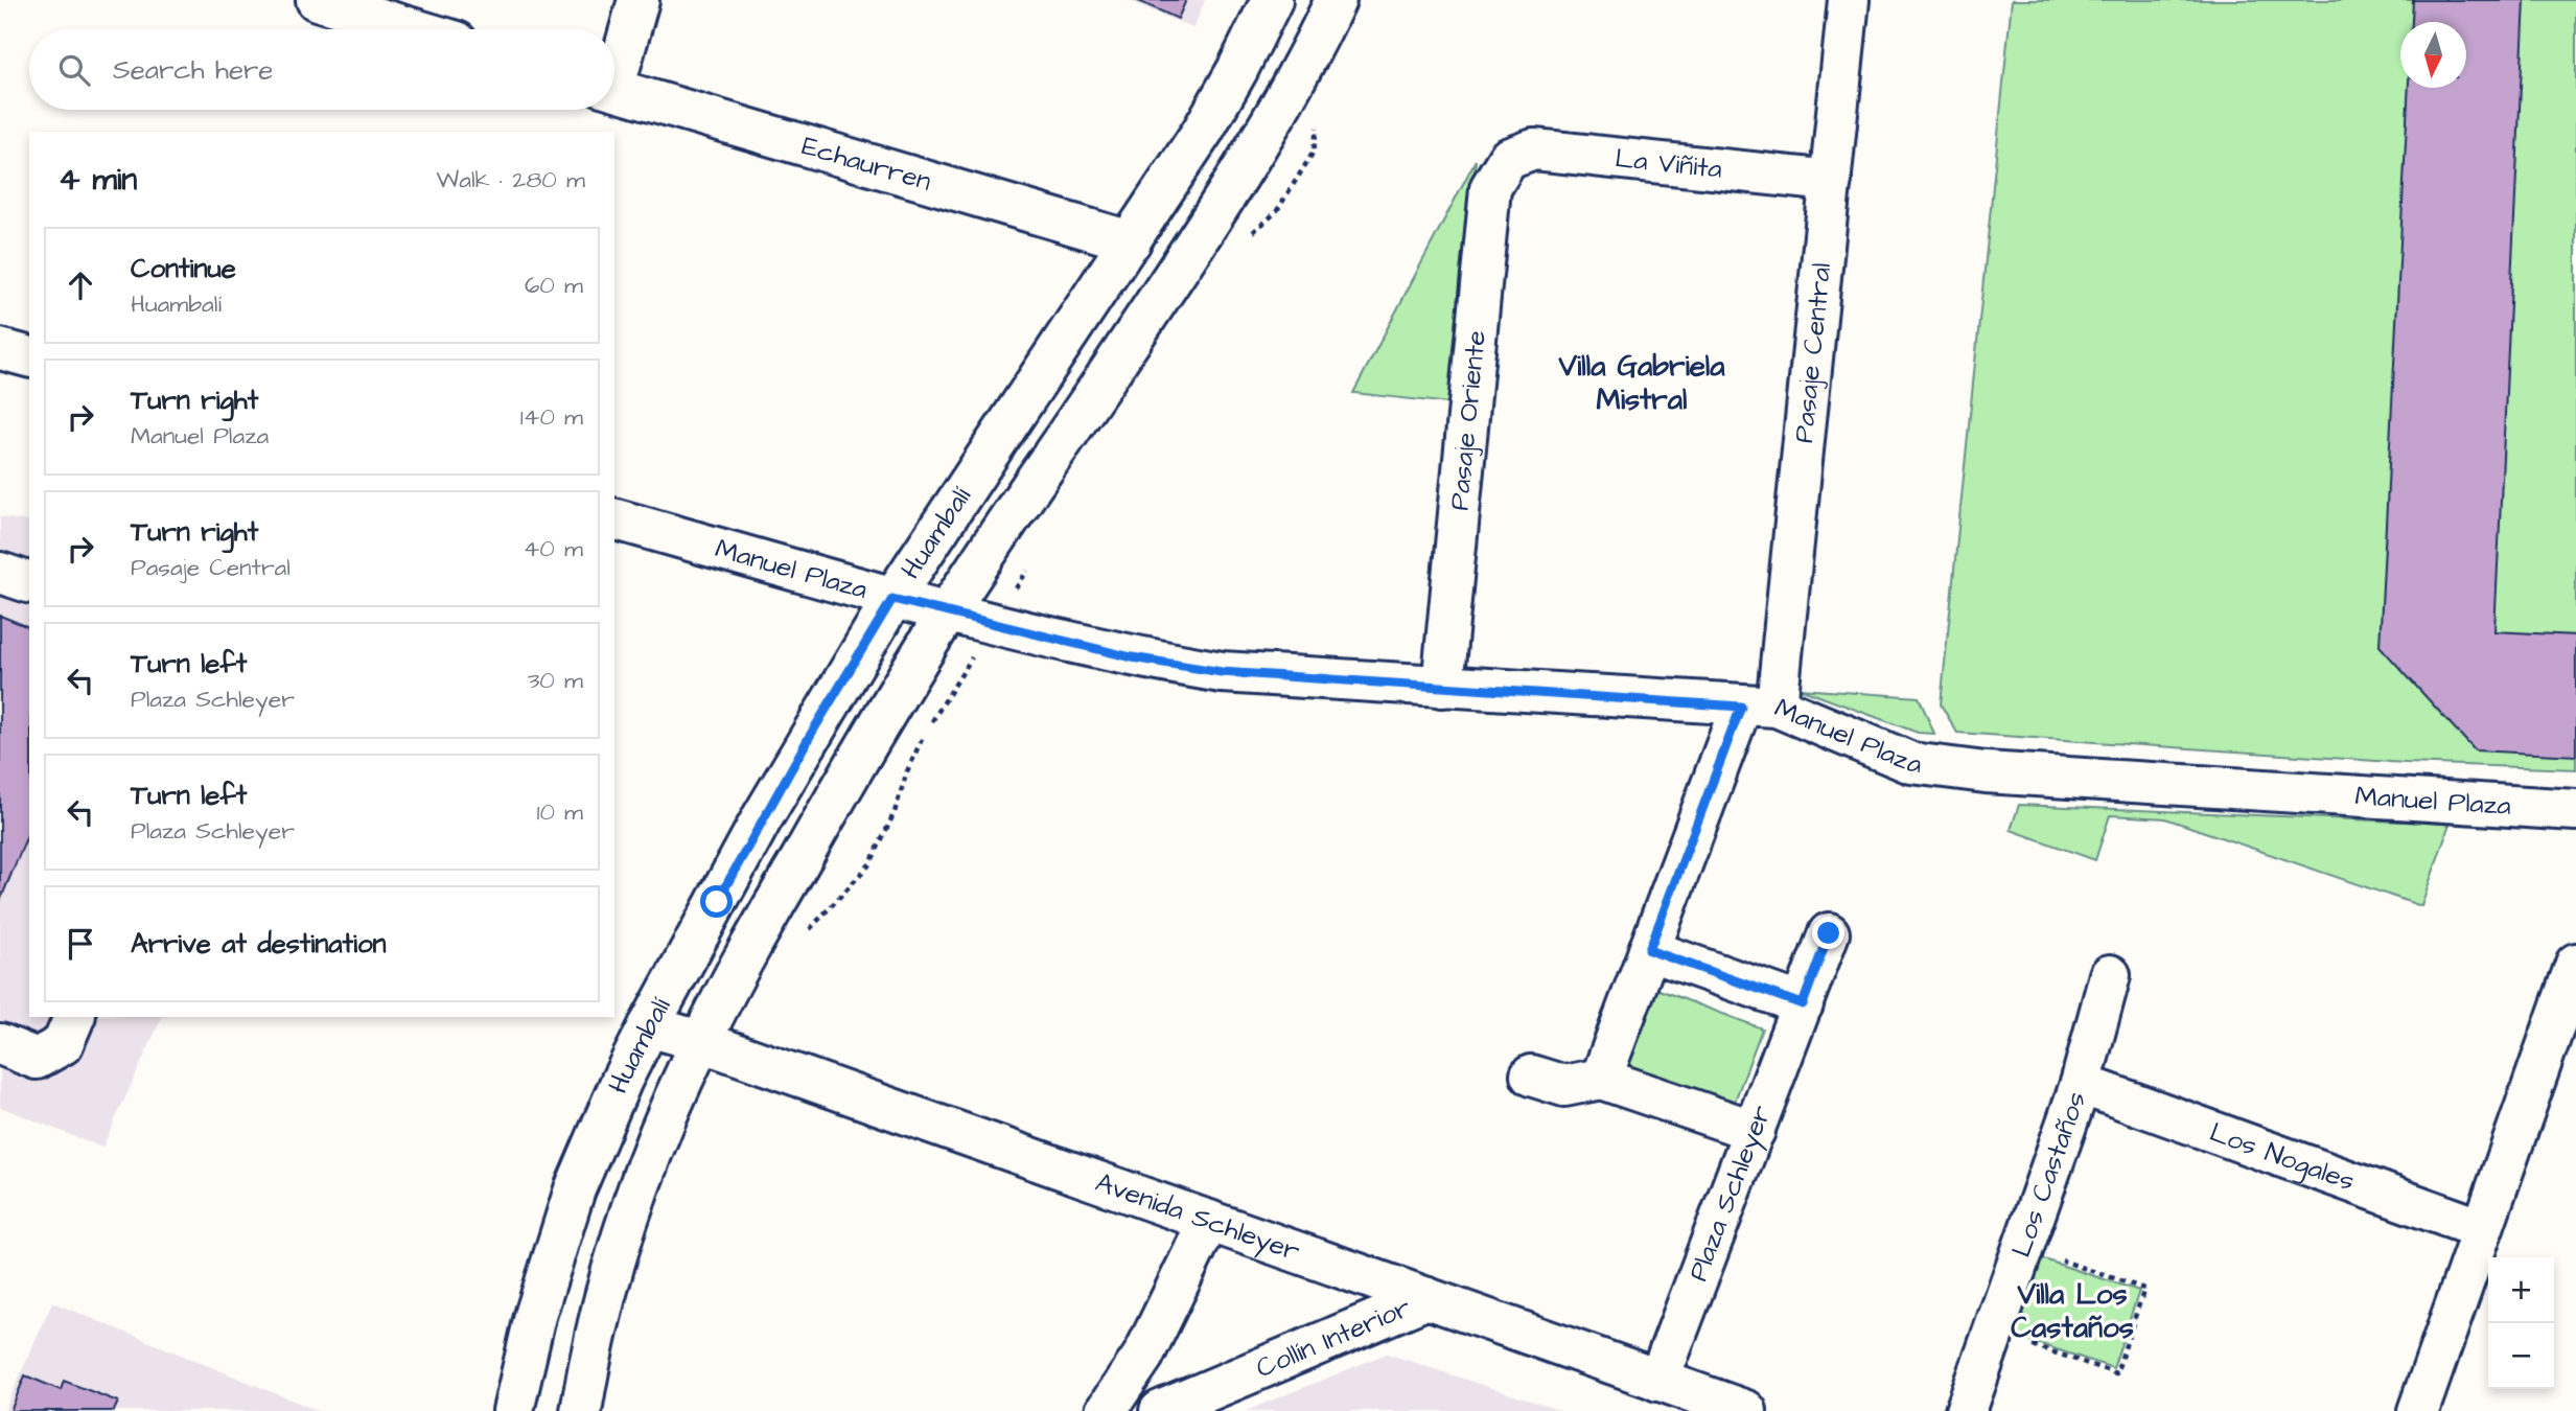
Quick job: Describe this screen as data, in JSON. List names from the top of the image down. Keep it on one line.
{"streets":{"street":["La Viñita","Echaurren","Pasaje Central","Pasaje Oriente","Huambalí","Manuel Plaza","Los Nogales","Los Castaños","Plaza Schleyer","Avenida Schleyer","Collín Interior"]},"crossings":[["La Viñita","Pasaje Central"],["La Viñita","Pasaje Oriente"],["Echaurren","Huambalí"],["Pasaje Central","Manuel Plaza"],["Pasaje Oriente","Manuel Plaza"],["Huambalí","Manuel Plaza"],["Huambalí","Avenida Schleyer"],["Los Nogales","Los Castaños"],["Plaza Schleyer","Avenida Schleyer"],["Avenida Schleyer","Collín Interior"]],"districts":["Villa Gabriela Mistral","Villa Los Castaños"],"north":"bottom","page":{"search":"Search here","heading":["4 min","Walk · 280 m"],"list":[["Continue","Huambalí","60 m"],["Turn right","Manuel Plaza","140 m"],["Turn right","Pasaje Central","40 m"],["Turn left","Plaza Schleyer","30 m"],["Turn left","Plaza Schleyer","10 m"],"Arrive at destination"],"map_buttons":["+","−"]}}
